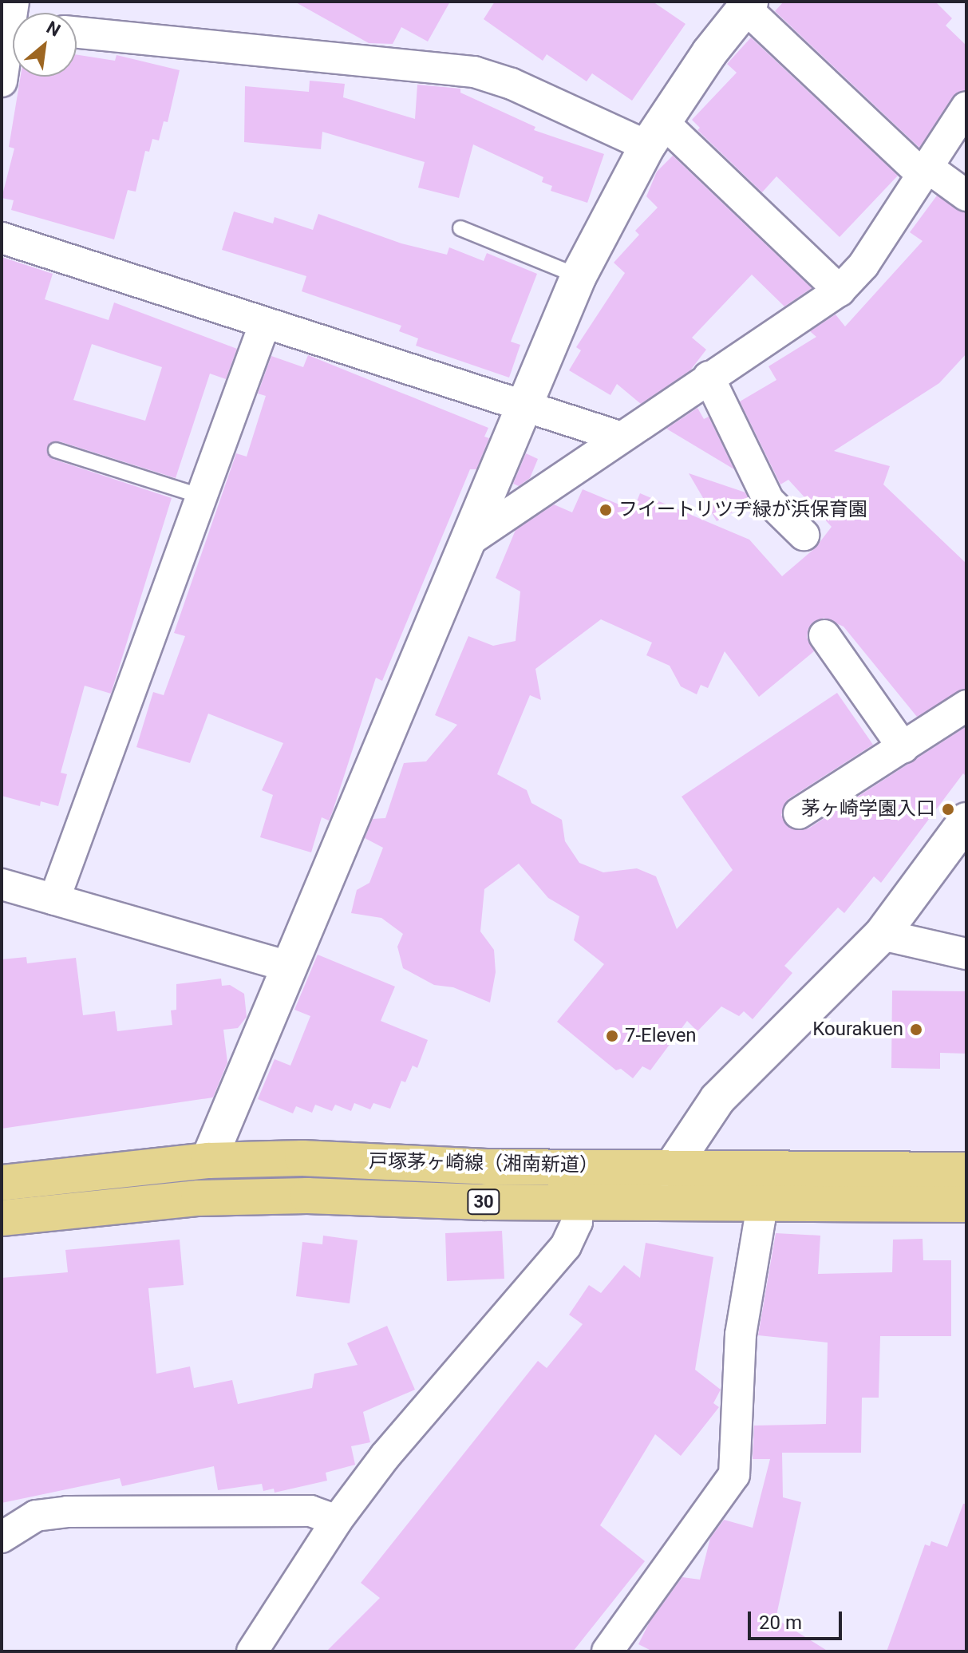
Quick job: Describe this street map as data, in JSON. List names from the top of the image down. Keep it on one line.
{"streets":{"main road":["戸塚茅ヶ崎線（湘南新道）","30"]},"places":["フイートリツヂ緑が浜保育園","茅ヶ崎学園入口","Kourakuen","7-Eleven"],"scale_bar":"20 m","north":"top right"}
